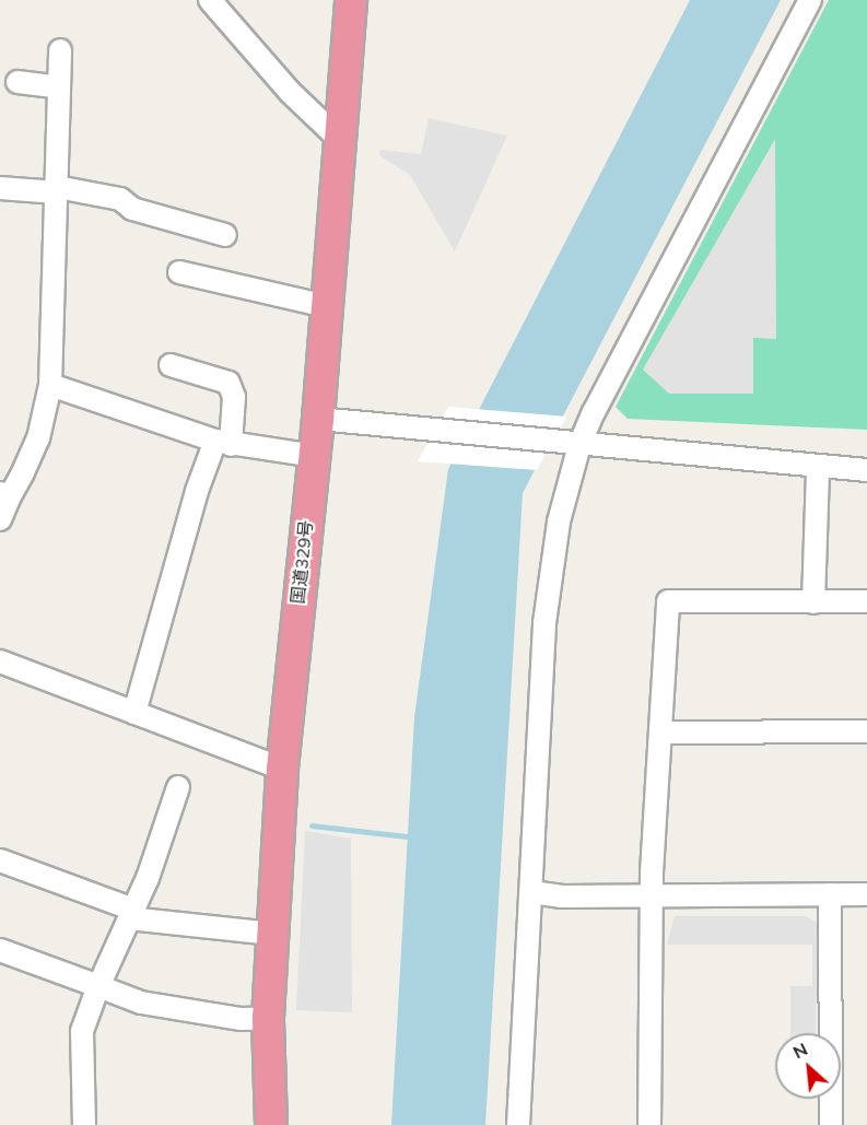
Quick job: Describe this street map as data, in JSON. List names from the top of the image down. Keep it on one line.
{"streets":{"highway":["国道329号"]},"north":"top left"}
